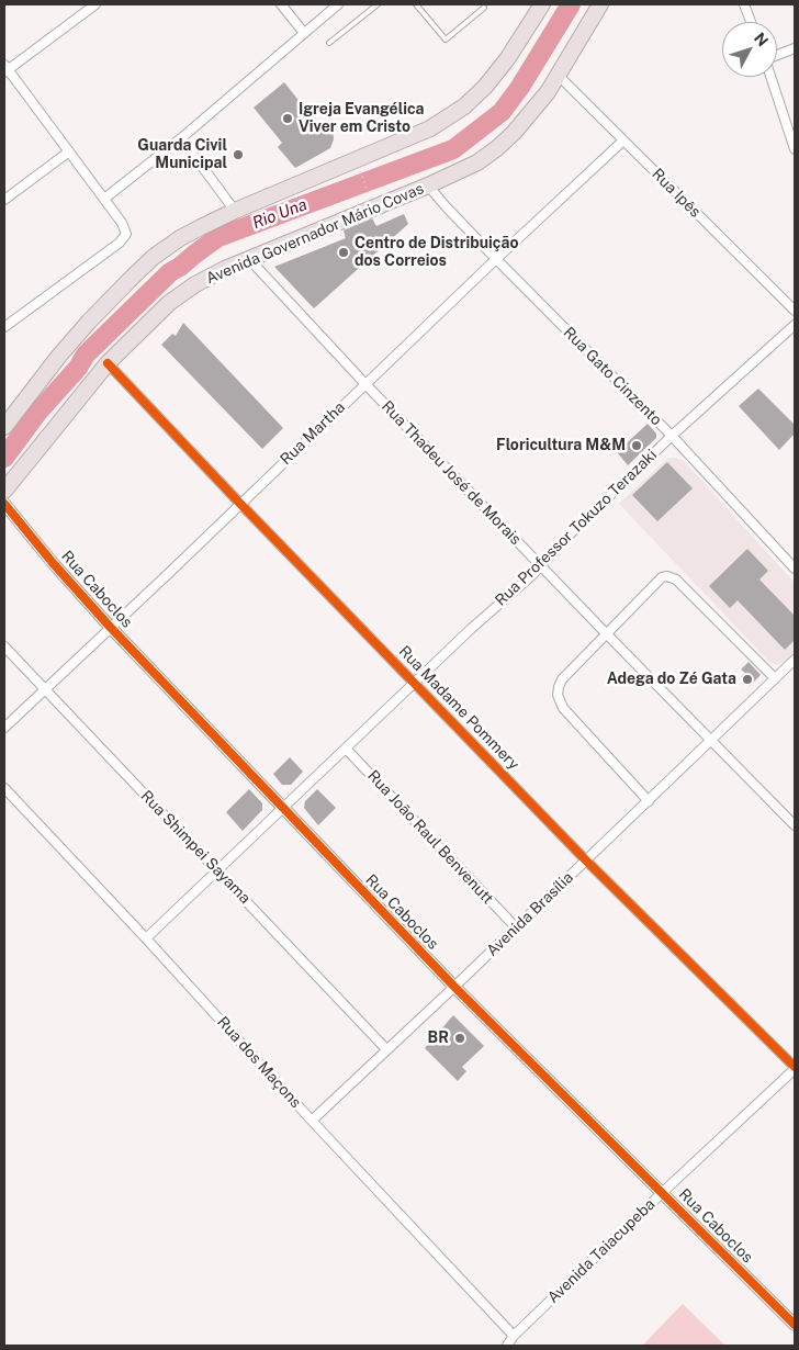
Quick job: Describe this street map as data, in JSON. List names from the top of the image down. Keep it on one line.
{"streets":{"highway":["Avenida Governador Mário Covas"],"street":["Rua Ipês","Rua Gato Cinzento","Rua Martha","Rua Thadeu José de Morais","Rua Professor Tokuzo Terazaki","Rua Caboclos","Rua Madame Pommery","Rua João Raul Benvenutt","Rua Shimpei Sayama","Avenida Brasília","Rua dos Maçons","Avenida Taiacupeba"]},"crossings":[["Rua Ipês","Avenida Governador Mário Covas"],["Rua Ipês","Rua Martha"],["Avenida Governador Mário Covas","Rua Gato Cinzento"],["Avenida Governador Mário Covas","Rua Thadeu José de Morais"],["Avenida Governador Mário Covas","Rua Madame Pommery"],["Rua Gato Cinzento","Rua Martha"],["Rua Gato Cinzento","Rua Professor Tokuzo Terazaki"],["Rua Martha","Rua Thadeu José de Morais"],["Rua Martha","Rua Caboclos"],["Rua Martha","Rua Madame Pommery"],["Rua Martha","Rua Shimpei Sayama"],["Rua Thadeu José de Morais","Rua Professor Tokuzo Terazaki"],["Rua Thadeu José de Morais","Avenida Brasília"],["Rua Professor Tokuzo Terazaki","Rua Caboclos"],["Rua Professor Tokuzo Terazaki","Rua Madame Pommery"],["Rua Professor Tokuzo Terazaki","Rua João Raul Benvenutt"],["Rua Professor Tokuzo Terazaki","Rua Shimpei Sayama"],["Rua Professor Tokuzo Terazaki","Rua dos Maçons"],["Rua Caboclos","Avenida Brasília"],["Rua Caboclos","Avenida Taiacupeba"],["Rua Madame Pommery","Avenida Brasília"],["Rua Madame Pommery","Avenida Taiacupeba"],["Rua João Raul Benvenutt","Avenida Brasília"],["Rua Shimpei Sayama","Avenida Brasília"],["Avenida Brasília","Rua dos Maçons"],["Rua dos Maçons","Avenida Taiacupeba"]],"water":["Rio Una"],"places":["Igreja Evangélica Viver em Cristo","Guarda Civil Municipal","Centro de Distribuição dos Correios","Floricultura M&M","Adega do Zé Gata","BR"],"north":"top right"}
